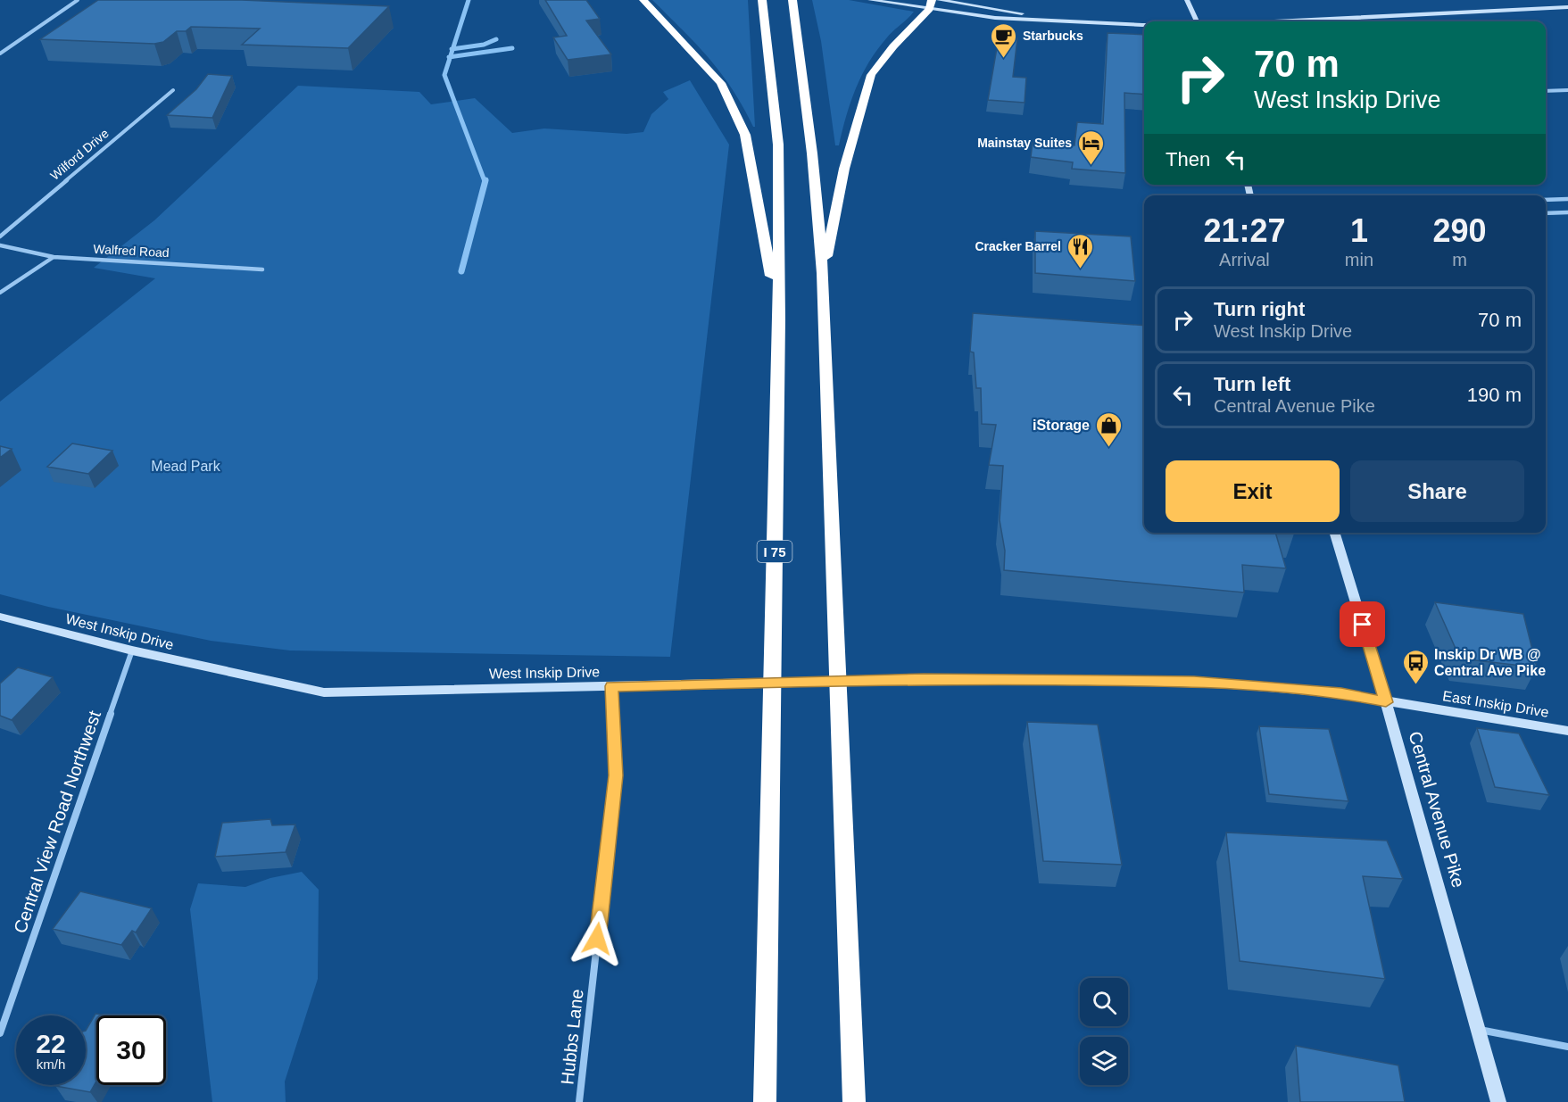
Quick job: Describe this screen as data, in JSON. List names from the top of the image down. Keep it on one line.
{"streets":{"highway":["I 75"],"main road":["West Inskip Drive","East Inskip Drive","Central Avenue Pike"],"street":["Wilford Drive","Walfred Road","Central View Road Northwest","Hubbs Lane"]},"crossings":[["West Inskip Drive","East Inskip Drive"],["West Inskip Drive","Central Avenue Pike"],["West Inskip Drive","Central View Road Northwest"],["West Inskip Drive","Hubbs Lane"],["East Inskip Drive","Central Avenue Pike"]],"parks":["Mead Park"],"places":{"cafe":["Starbucks"],"hotel":["Mainstay Suites"],"restaurant":["Cracker Barrel"],"shop":["iStorage"],"bus stop":["Inskip Dr WB @ Central Ave Pike"]},"page":{"turn":["70 m","West Inskip Drive"],"then":"Then","eta":["21:27","Arrival","1","min","290","m"],"list":[{"name":"Turn right","note":"West Inskip Drive","value":"70 m"},{"name":"Turn left","note":"Central Avenue Pike","value":"190 m"}],"buttons":["Exit","Share"],"speed":"22 km/h","limit":"30"}}
